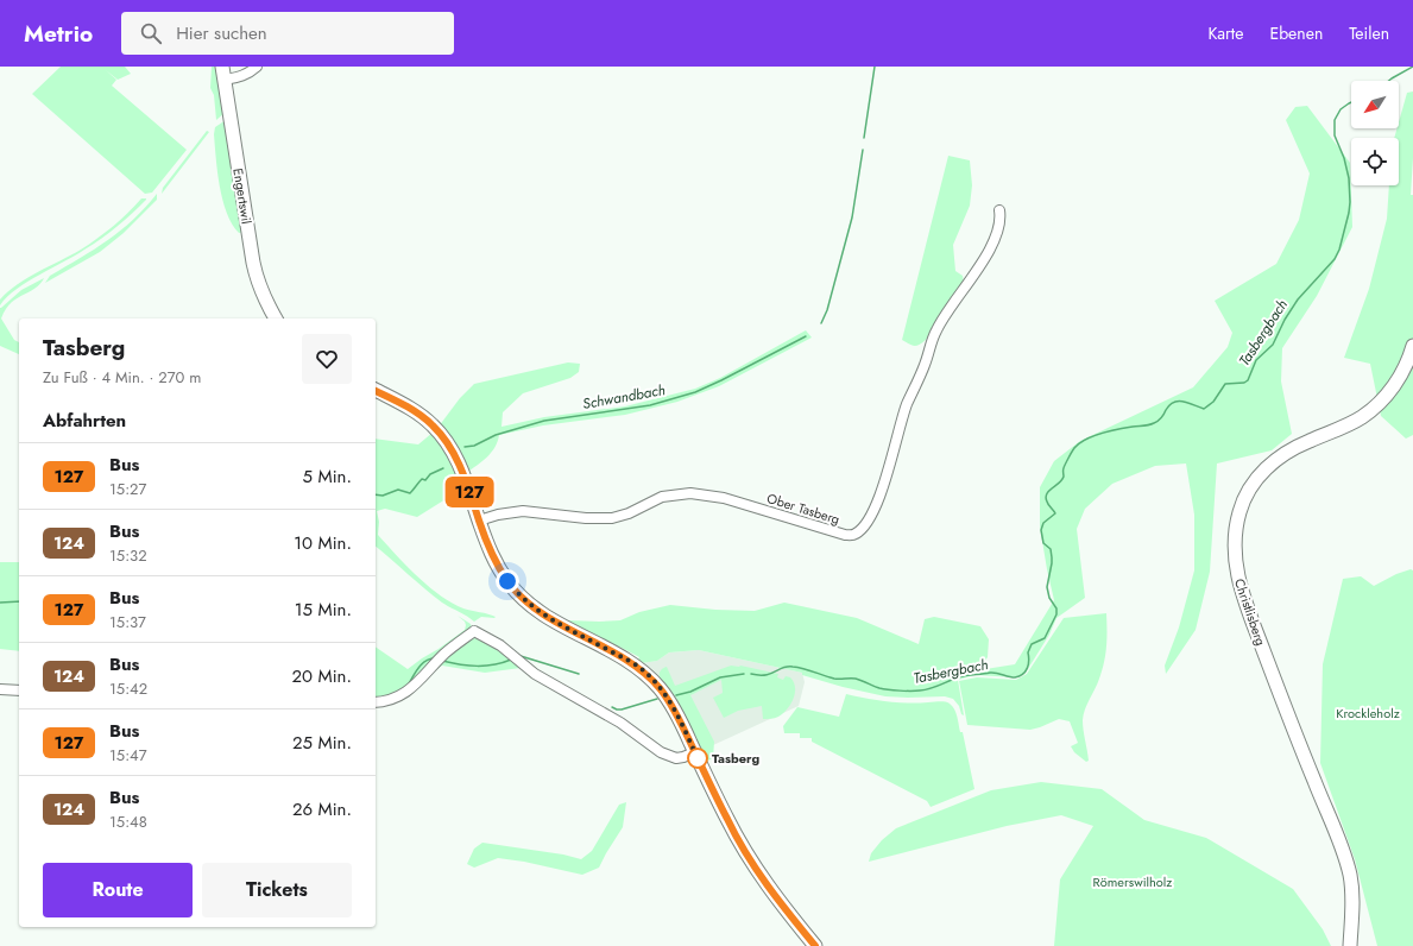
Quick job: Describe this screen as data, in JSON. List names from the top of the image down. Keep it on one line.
{"streets":{"main road":["Engertswil","Christlisberg"],"street":["Ober Tasberg"]},"water":["Tasbergbach","Schwandbach"],"parks":["Krockleholz","Römerswilholz"],"places":["Tasberg"],"lines":["bus line 127"],"north":"bottom left","page":{"header":"Metrio","search":"Hier suchen","nav":["Karte","Ebenen","Teilen"],"on_map":"127","heading":[["Tasberg","Zu Fuß · 4 Min. · 270 m"],"Abfahrten"],"list":[{"mark":"127","name":"Bus","note":"15:27","value":"5 Min."},{"mark":"124","name":"Bus","note":"15:32","value":"10 Min."},{"mark":"127","name":"Bus","note":"15:37","value":"15 Min."},{"mark":"124","name":"Bus","note":"15:42","value":"20 Min."},{"mark":"127","name":"Bus","note":"15:47","value":"25 Min."},{"mark":"124","name":"Bus","note":"15:48","value":"26 Min."}],"buttons":["Route","Tickets"]}}
